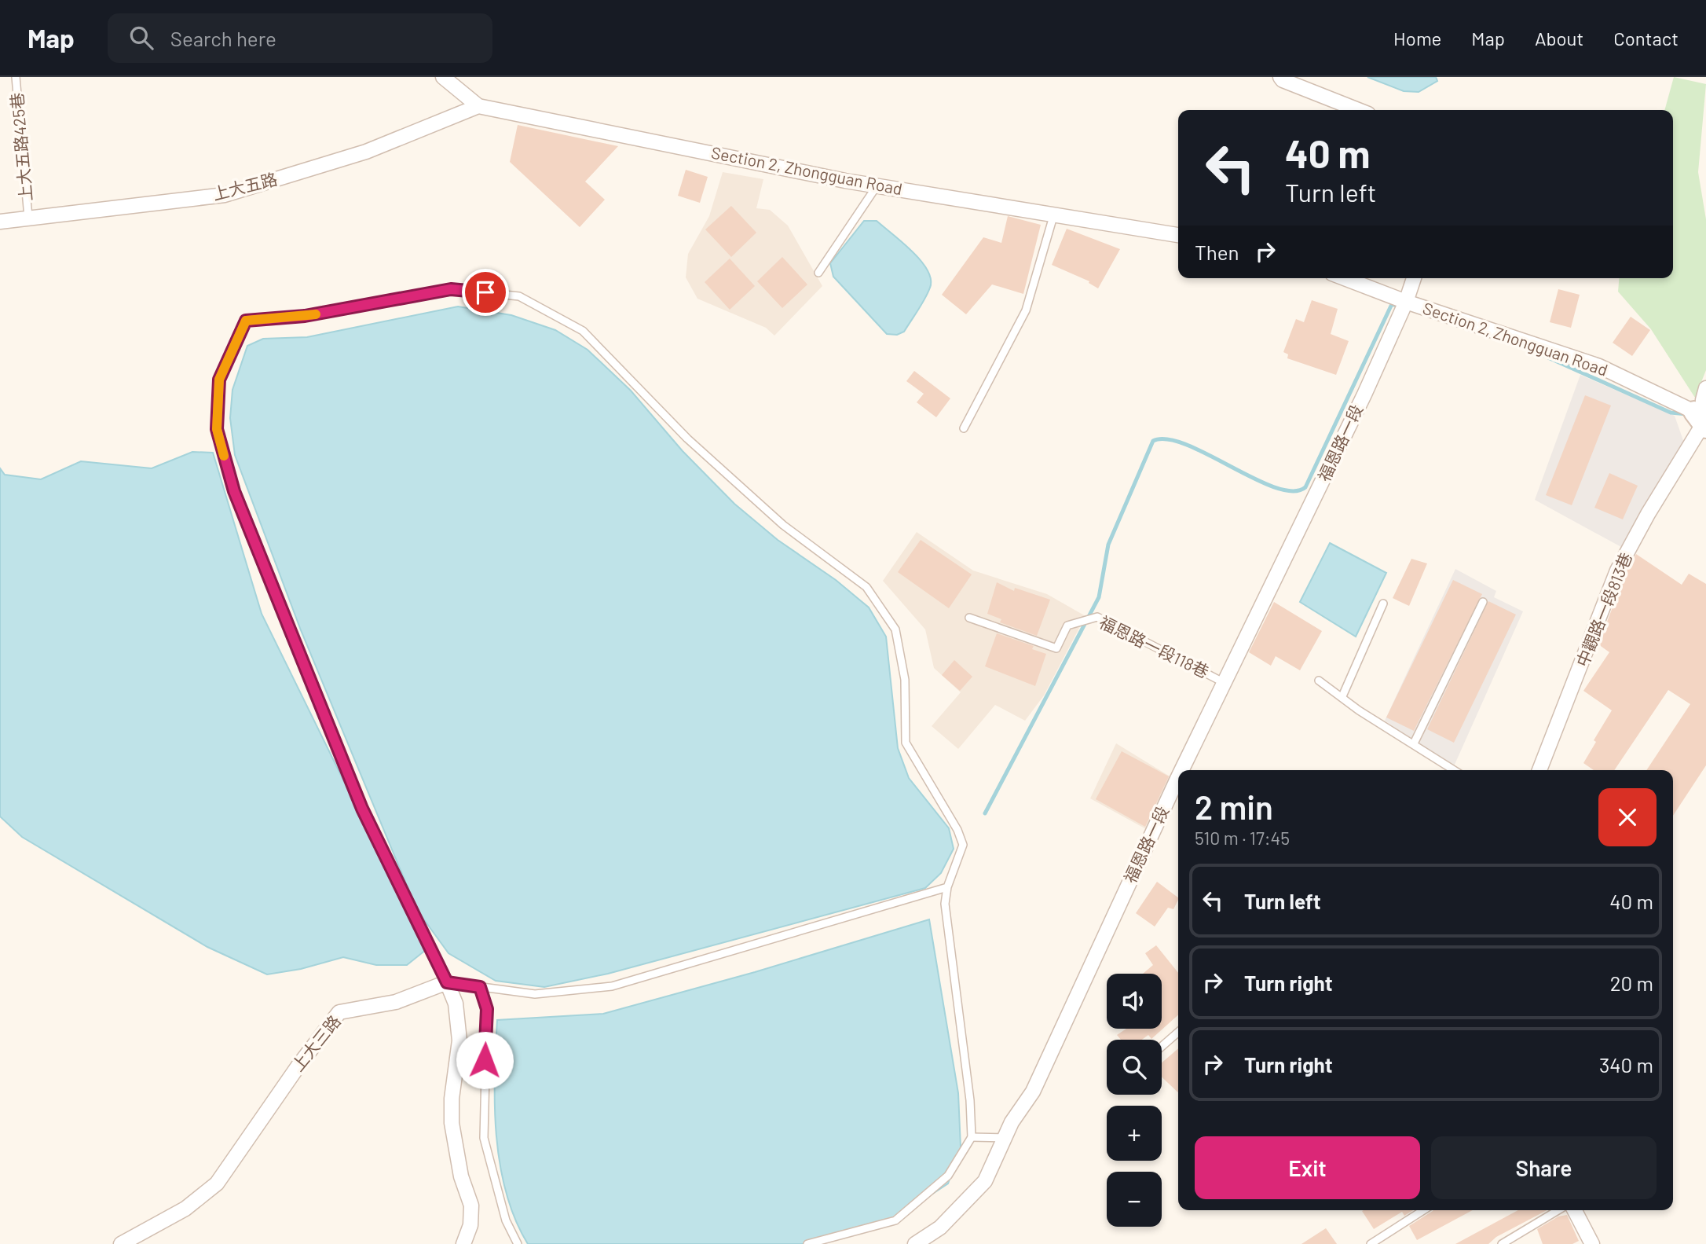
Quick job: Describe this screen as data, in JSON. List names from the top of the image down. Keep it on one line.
{"streets":{"street":["Section 2, Zhongguan Road","上大五路","福恩路一段","中觀路一段813巷","上大三路"],"lane":["上大五路425巷","福恩路一段118巷"]},"crossings":[["上大五路425巷","上大五路"],["Section 2, Zhongguan Road","上大五路"],["Section 2, Zhongguan Road","福恩路一段"],["Section 2, Zhongguan Road","中觀路一段813巷"],["福恩路一段","福恩路一段118巷"]],"page":{"header":"Map","search":"Search here","nav":["Home","Map","About","Contact"],"turn":["40 m","Turn left"],"then":"Then","heading":["2 min","510 m · 17:45"],"list":[{"name":"Turn left","value":"40 m"},{"name":"Turn right","value":"20 m"},{"name":"Turn right","value":"340 m"}],"map_buttons":["+","−"],"buttons":["Exit","Share"]}}
